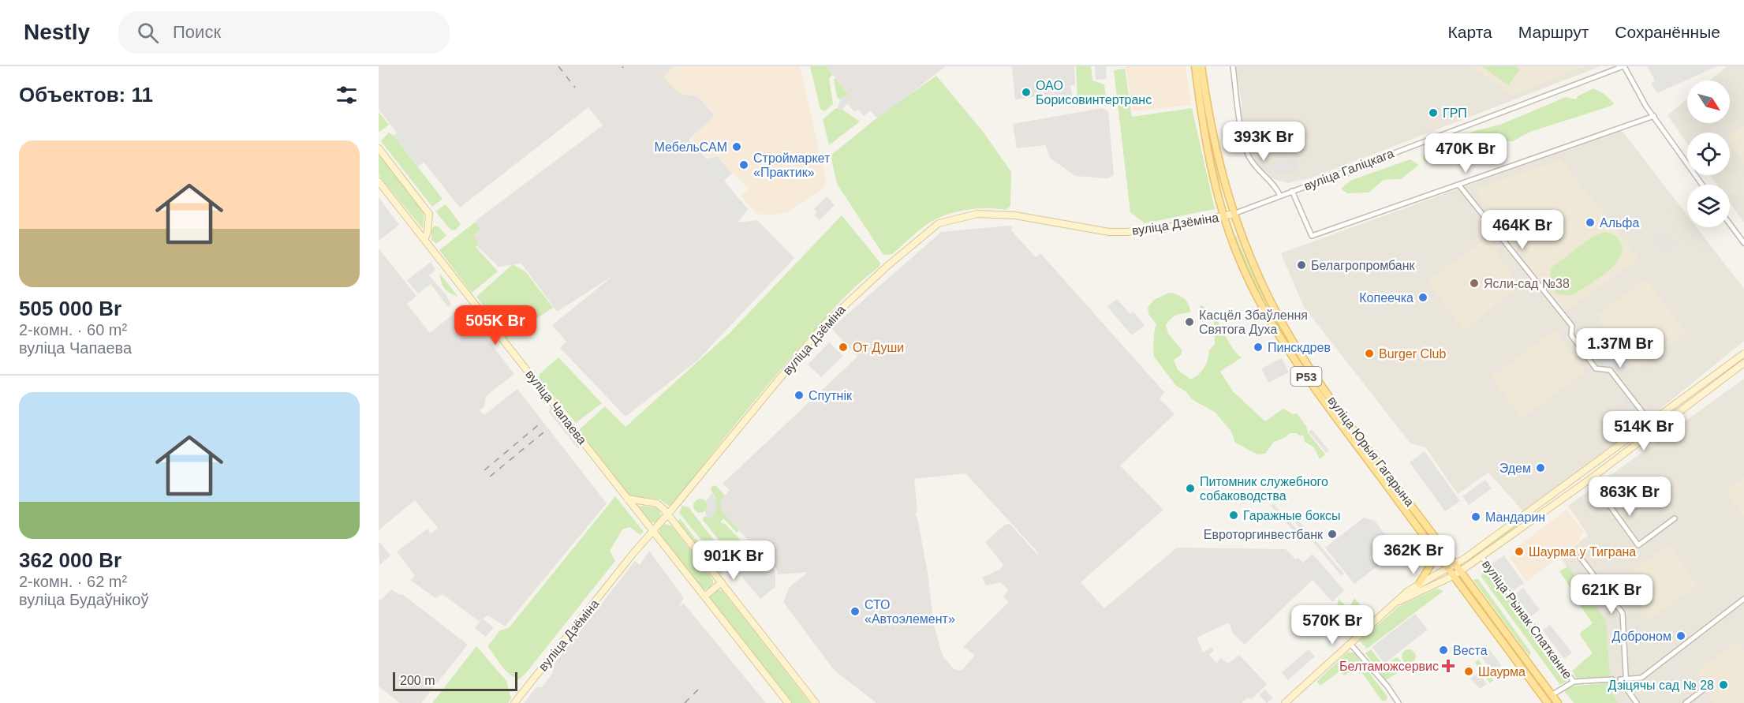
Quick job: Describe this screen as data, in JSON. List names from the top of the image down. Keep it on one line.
{"streets":{"main road":["вуліца Дзёміна","Р53","вуліца Чапаева","вуліца Юрыя Гагарына"],"street":["вуліца Галіцкага","вуліца Рынак Спатканне"]},"crossings":[["вуліца Галіцкага","вуліца Дзёміна"],["вуліца Галіцкага","вуліца Юрыя Гагарына"],["вуліца Дзёміна","вуліца Чапаева"],["вуліца Дзёміна","вуліца Юрыя Гагарына"]],"places":{"other":["ОАО Борисовинтертранс","ГРП","МебельСАМ","Строймаркет «Практик»","Альфа","Белагропромбанк","Ясли-сад №38","Копеечка","Касцёл Збаўлення Святога Духа","От Души","Пинскдрев","Burger Club","Спутнік","Эдем","Питомник служебного собаководства","Гаражные боксы","Мандарин","Евроторгинвестбанк","Шаурма у Тиграна","СТО «Автоэлемент»","Доброном","Веста","Шаурма","Дзіцячы сад № 28"],"health":["Белтаможсервис"]},"scale_bar":"200 m","north":"bottom right","page":{"header":"Nestly","search":"Поиск","nav":["Карта","Маршрут","Сохранённые"],"heading":"Объектов: 11","price":["393K Br","470K Br","464K Br","505K Br","1.37M Br","514K Br","863K Br","362K Br","901K Br","621K Br","570K Br"],"list":[{"name":"505 000 Br","note":"2-комн. · 60 m² · вуліца Чапаева"},{"name":"362 000 Br","note":"2-комн. · 62 m² · вуліца Будаўнікоў"}],"scale":"200 m"}}
